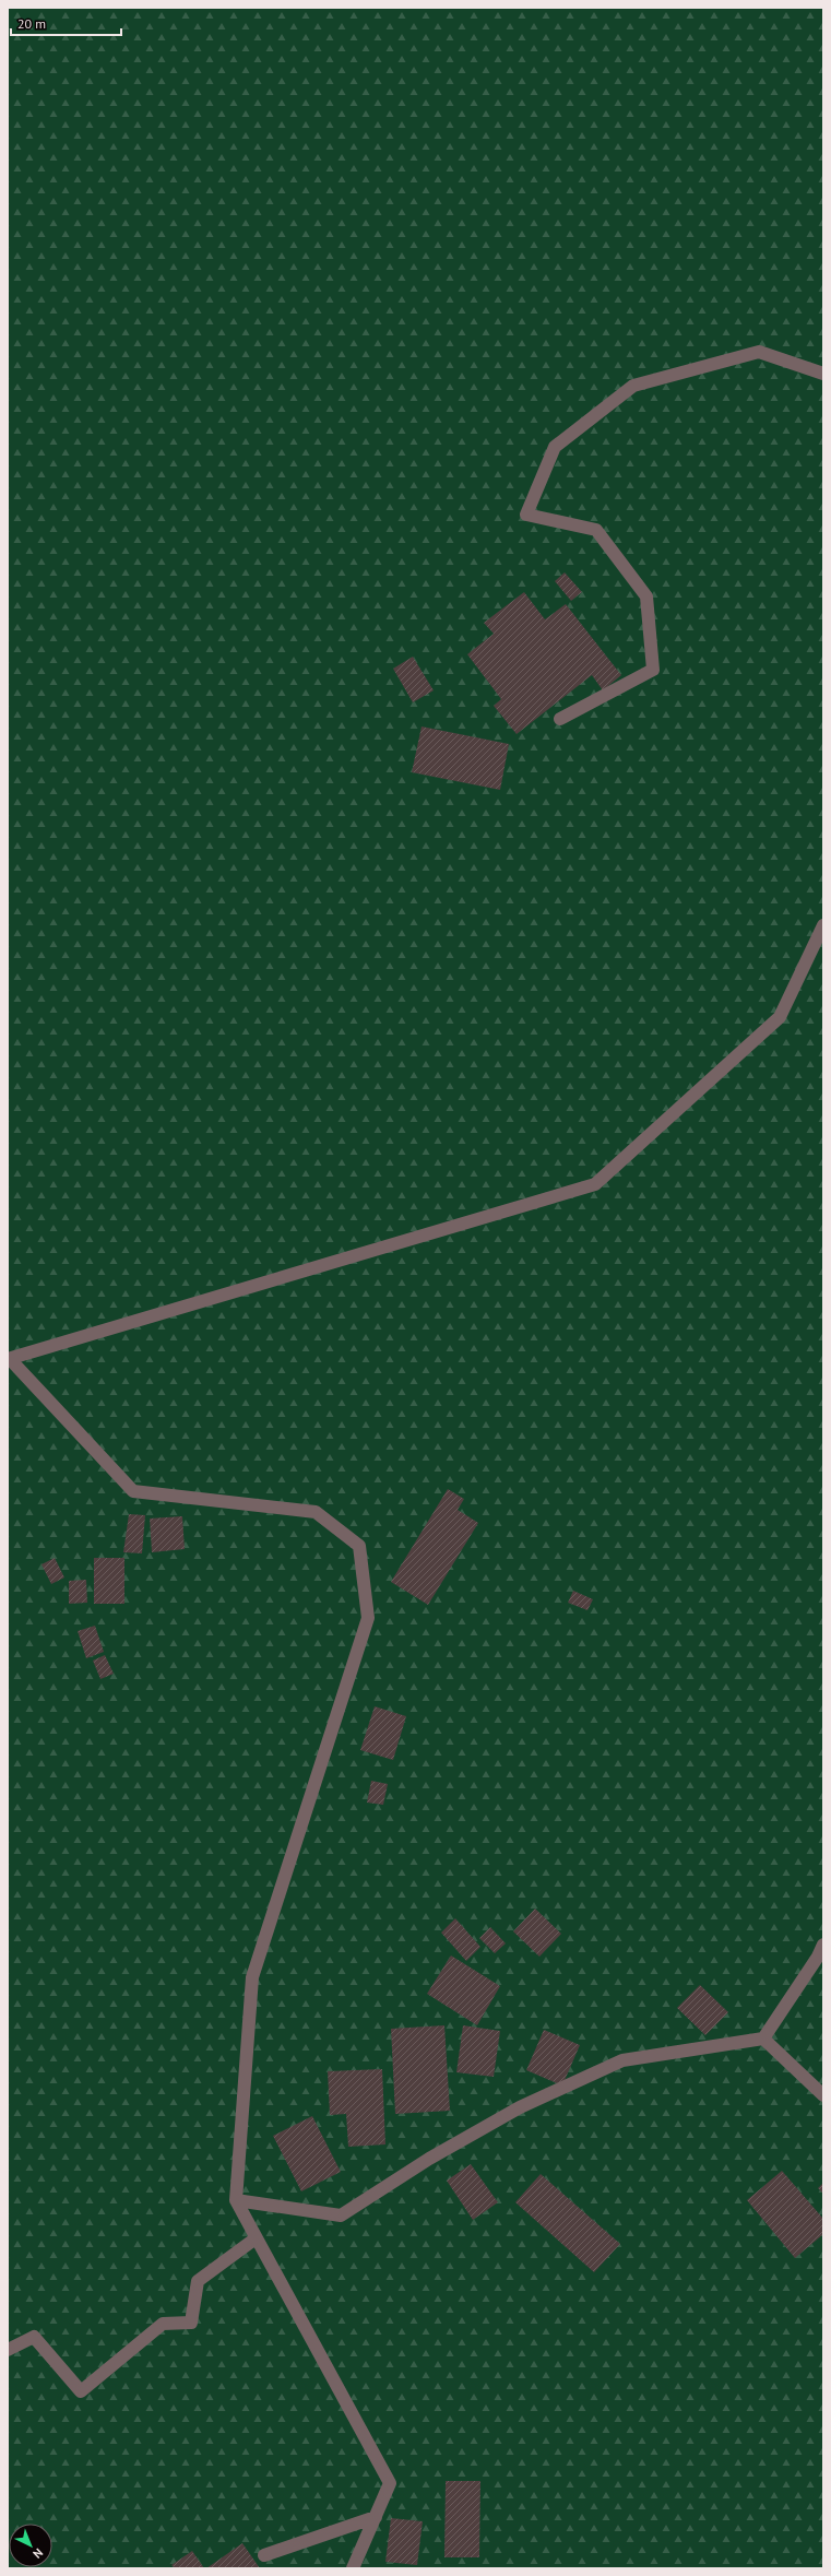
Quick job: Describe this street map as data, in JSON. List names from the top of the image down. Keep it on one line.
{"scale_bar":"20 m","north":"bottom right"}
